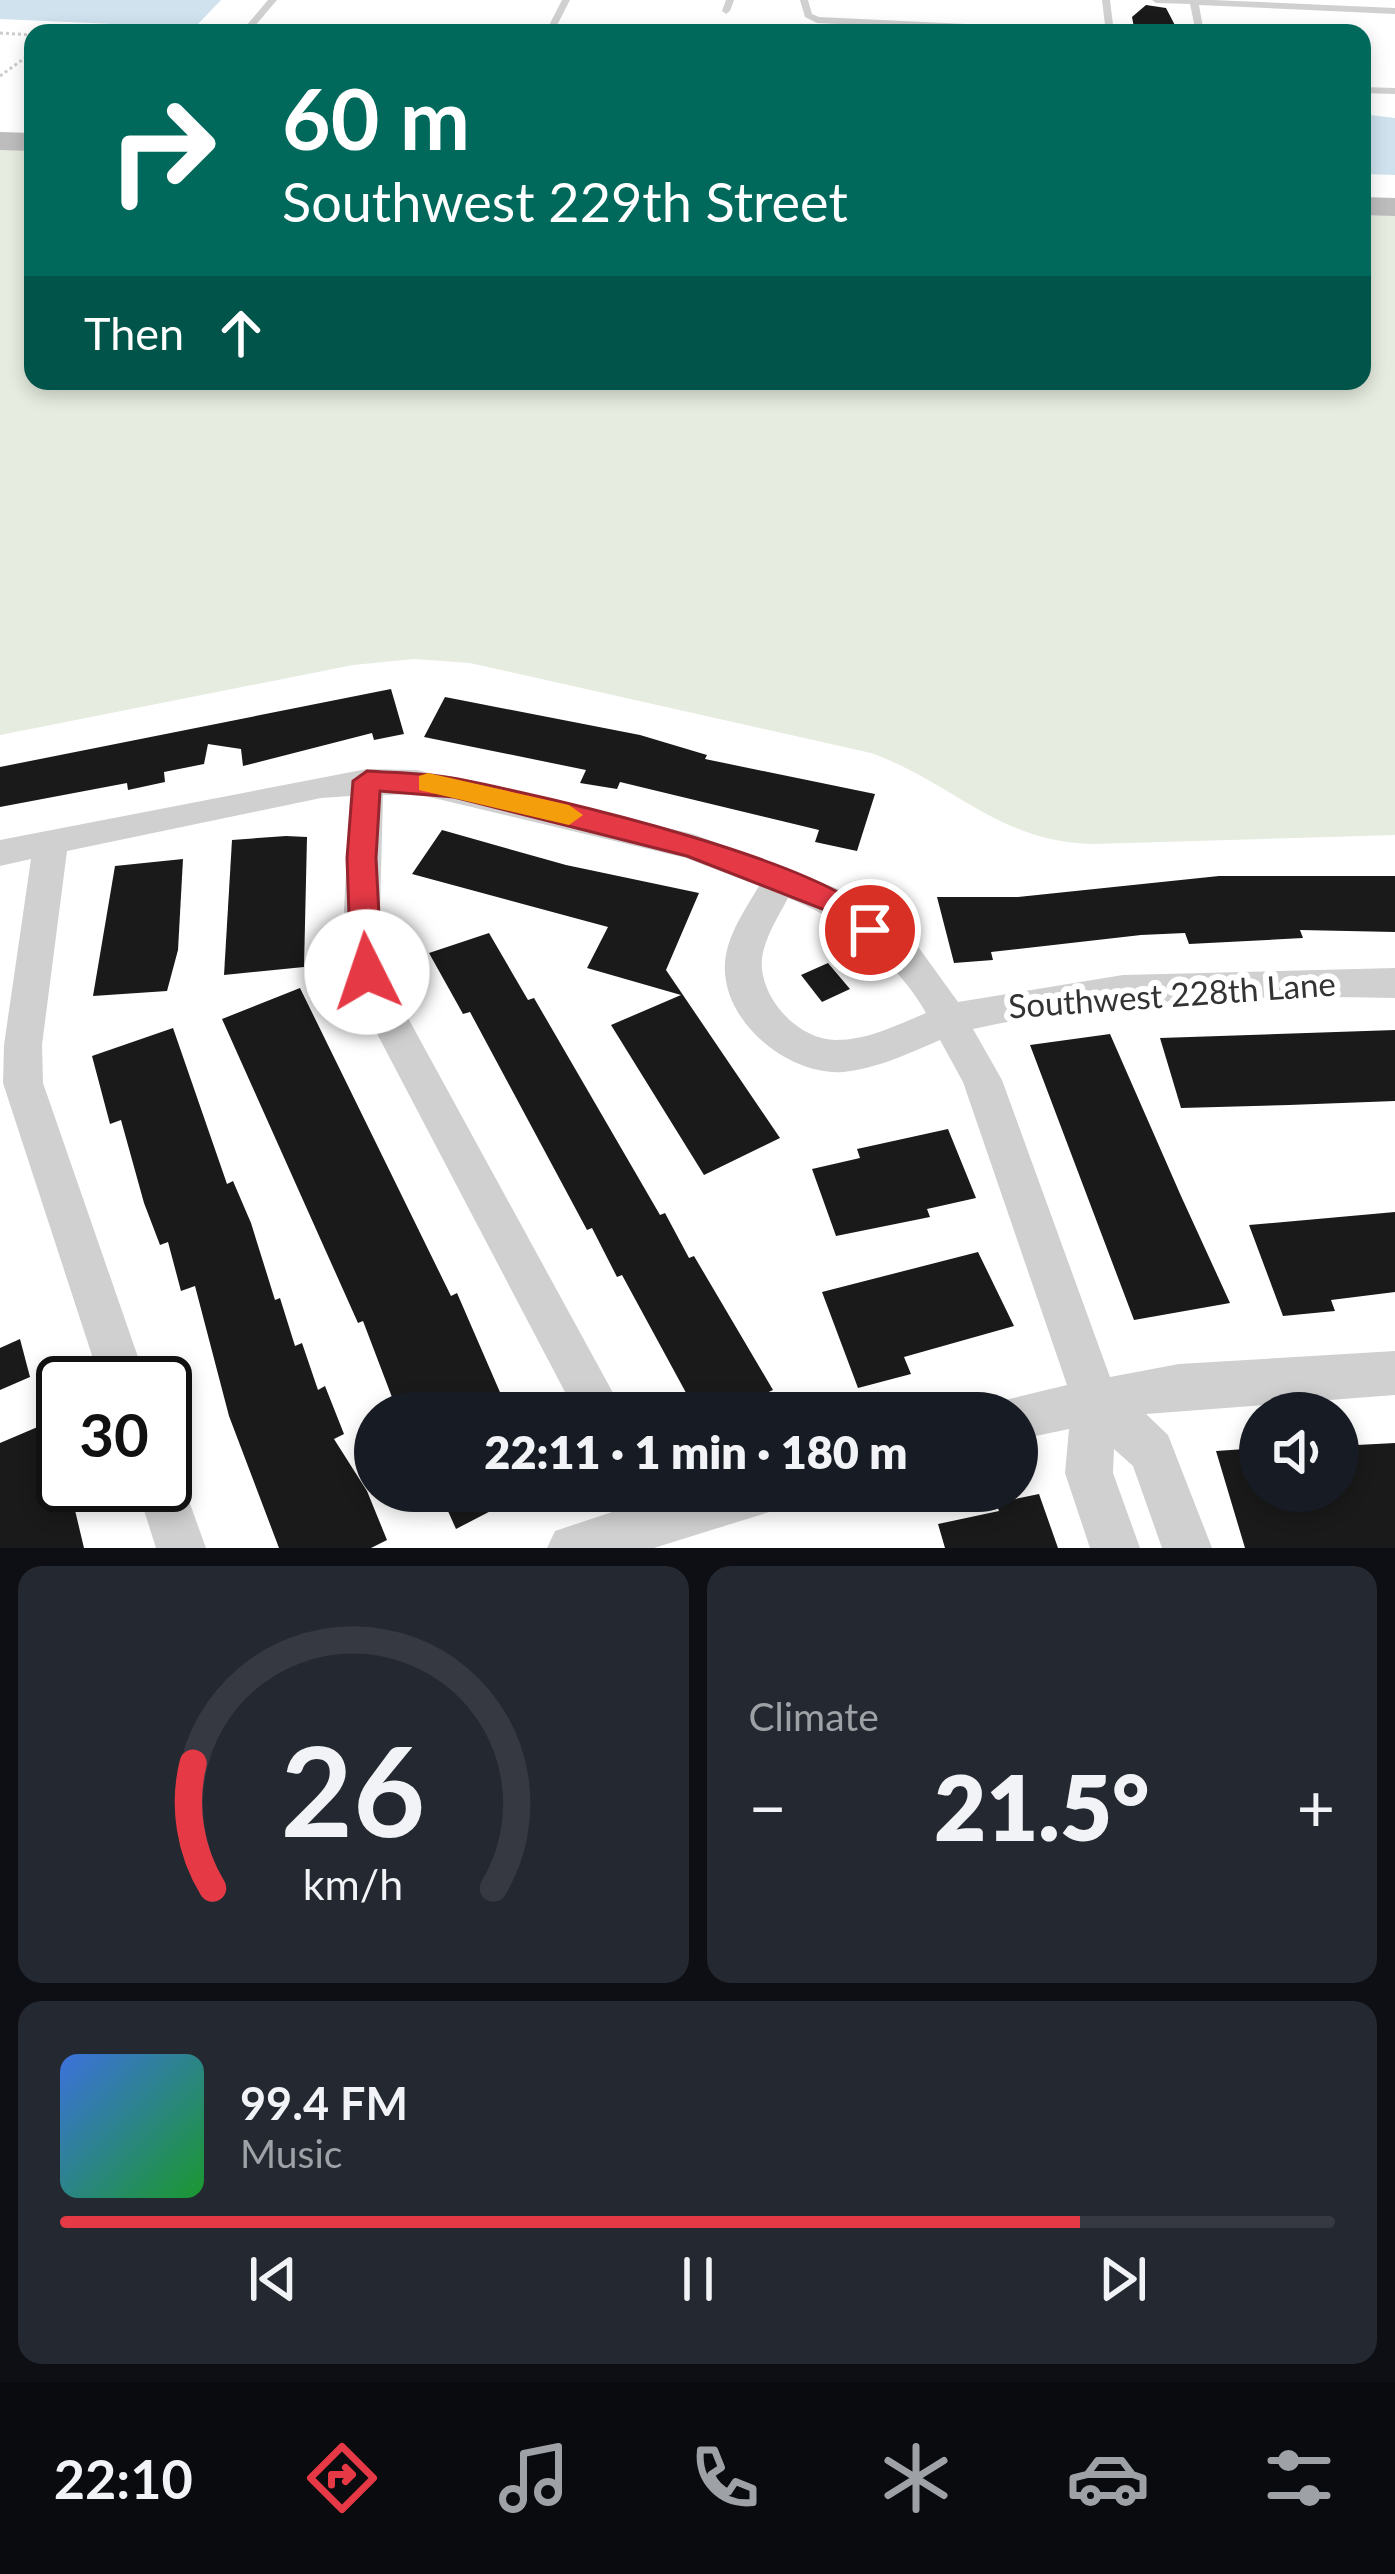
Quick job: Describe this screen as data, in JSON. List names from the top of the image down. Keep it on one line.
{"streets":{"street":["Southwest 228th Lane"]},"page":{"turn":["60 m","Southwest 229th Street"],"then":"Then","limit":"30","trip":"22:11 · 1 min · 180 m","tile":"Climate","heat":["−","21.5°","+"],"song":["99.4 FM","Music"],"tabs":"22:10","gauge":["26","km/h"]}}
